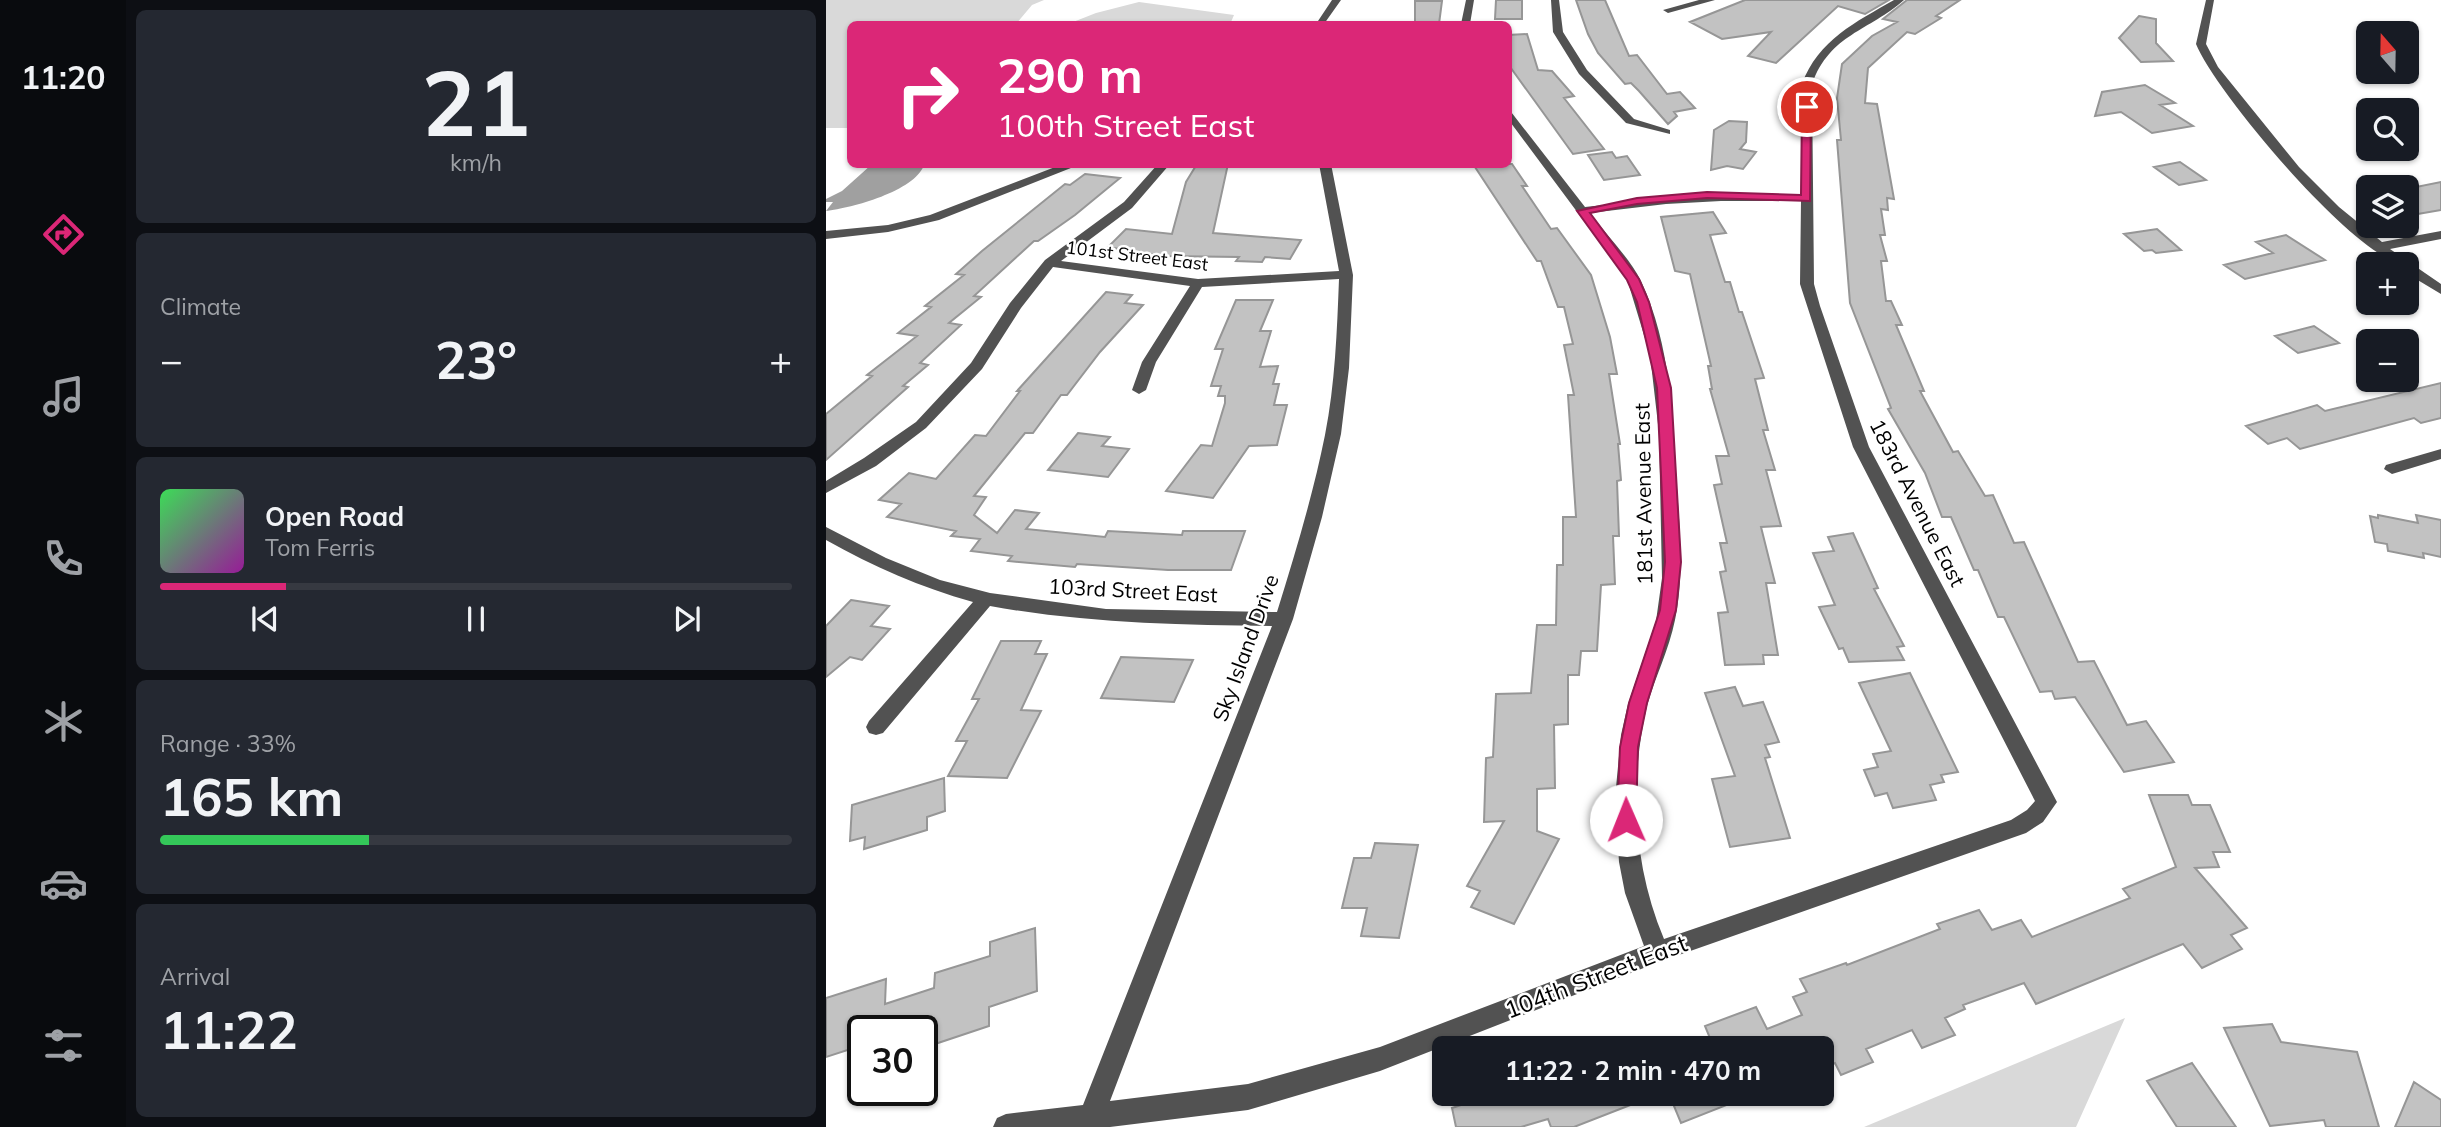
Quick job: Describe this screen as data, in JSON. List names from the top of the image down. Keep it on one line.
{"streets":{"street":["101st Street East","181st Avenue East","183rd Avenue East","103rd Street East","Sky Island Drive","104th Street East"]},"crossings":[["101st Street East","Sky Island Drive"],["181st Avenue East","104th Street East"],["183rd Avenue East","104th Street East"],["103rd Street East","Sky Island Drive"],["Sky Island Drive","104th Street East"]],"north":"top","page":{"tabs":"11:20","tile":[["21","km/h"],"Climate",["Range · 33%","165 km"],["Arrival","11:22"]],"map_buttons":["+","−"],"turn":["290 m","100th Street East"],"heat":["−","23°","+"],"song":["Open Road","Tom Ferris"],"limit":"30","trip":"11:22 · 2 min · 470 m"}}
